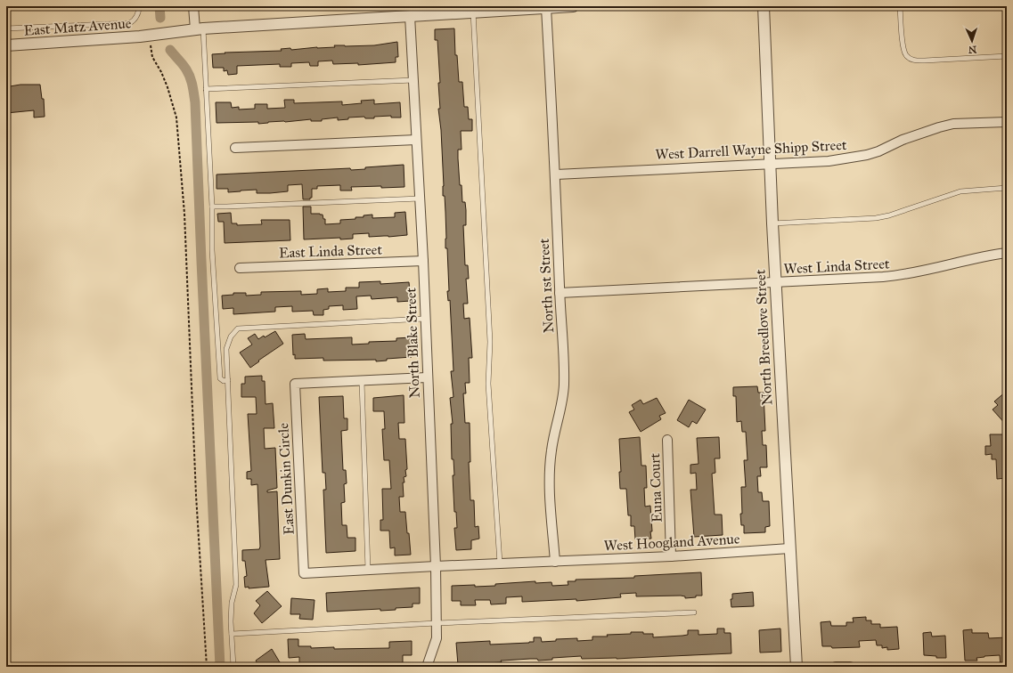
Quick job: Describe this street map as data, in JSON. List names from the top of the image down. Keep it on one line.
{"streets":{"street":["East Matz Avenue","West Darrell Wayne Shipp Street","East Linda Street","West Linda Street","North 1st Street","North Breedlove Street","North Blake Street","East Dunkin Circle","Euna Court","West Hoogland Avenue"]},"crossings":[["East Matz Avenue","North 1st Street"],["East Matz Avenue","North Blake Street"],["West Darrell Wayne Shipp Street","North 1st Street"],["West Darrell Wayne Shipp Street","North Breedlove Street"],["East Linda Street","North Blake Street"],["West Linda Street","North 1st Street"],["West Linda Street","North Breedlove Street"],["North 1st Street","West Hoogland Avenue"],["North Breedlove Street","West Hoogland Avenue"],["North Blake Street","East Dunkin Circle"],["East Dunkin Circle","West Hoogland Avenue"],["Euna Court","West Hoogland Avenue"]],"north":"bottom"}
